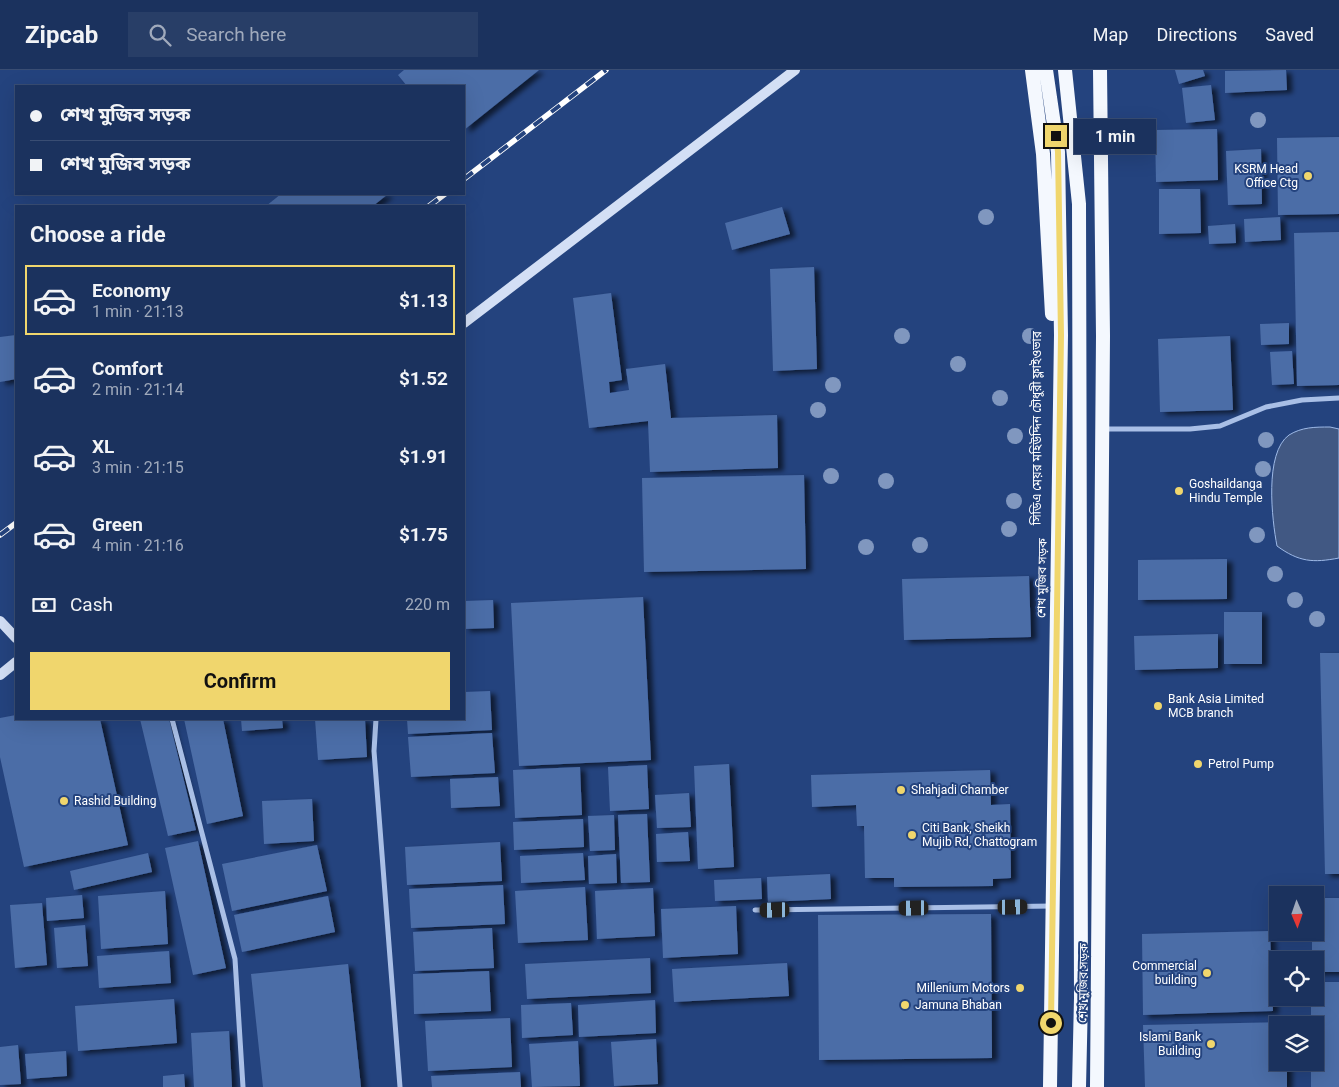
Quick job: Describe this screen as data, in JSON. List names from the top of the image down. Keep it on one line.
{"streets":{"highway":["সিডিএ মেয়র মহিউদ্দিন চৌধুরী ফ্লাইওভার","শেখ মুজিব সড়ক"]},"places":["KSRM Head Office Ctg","Goshaildanga Hindu Temple","Bank Asia Limited MCB branch","Petrol Pump","Shahjadi Chamber","Rashid Building","Citi Bank, Sheikh Mujib Rd, Chattogram","Commercial building","Millenium Motors","Jamuna Bhaban","Islami Bank Building"],"north":"bottom","page":{"header":"Zipcab","search":"Search here","nav":["Map","Directions","Saved"],"banner":["শেখ মুজিব সড়ক","শেখ মুজিব সড়ক"],"bubble":"1 min","heading":"Choose a ride","list":[{"name":"Economy","note":"1 min · 21:13","value":"$1.13"},{"name":"Comfort","note":"2 min · 21:14","value":"$1.52"},{"name":"XL","note":"3 min · 21:15","value":"$1.91"},{"name":"Green","note":"4 min · 21:16","value":"$1.75"}],"pay":["Cash","220 m"],"buttons":"Confirm"}}
